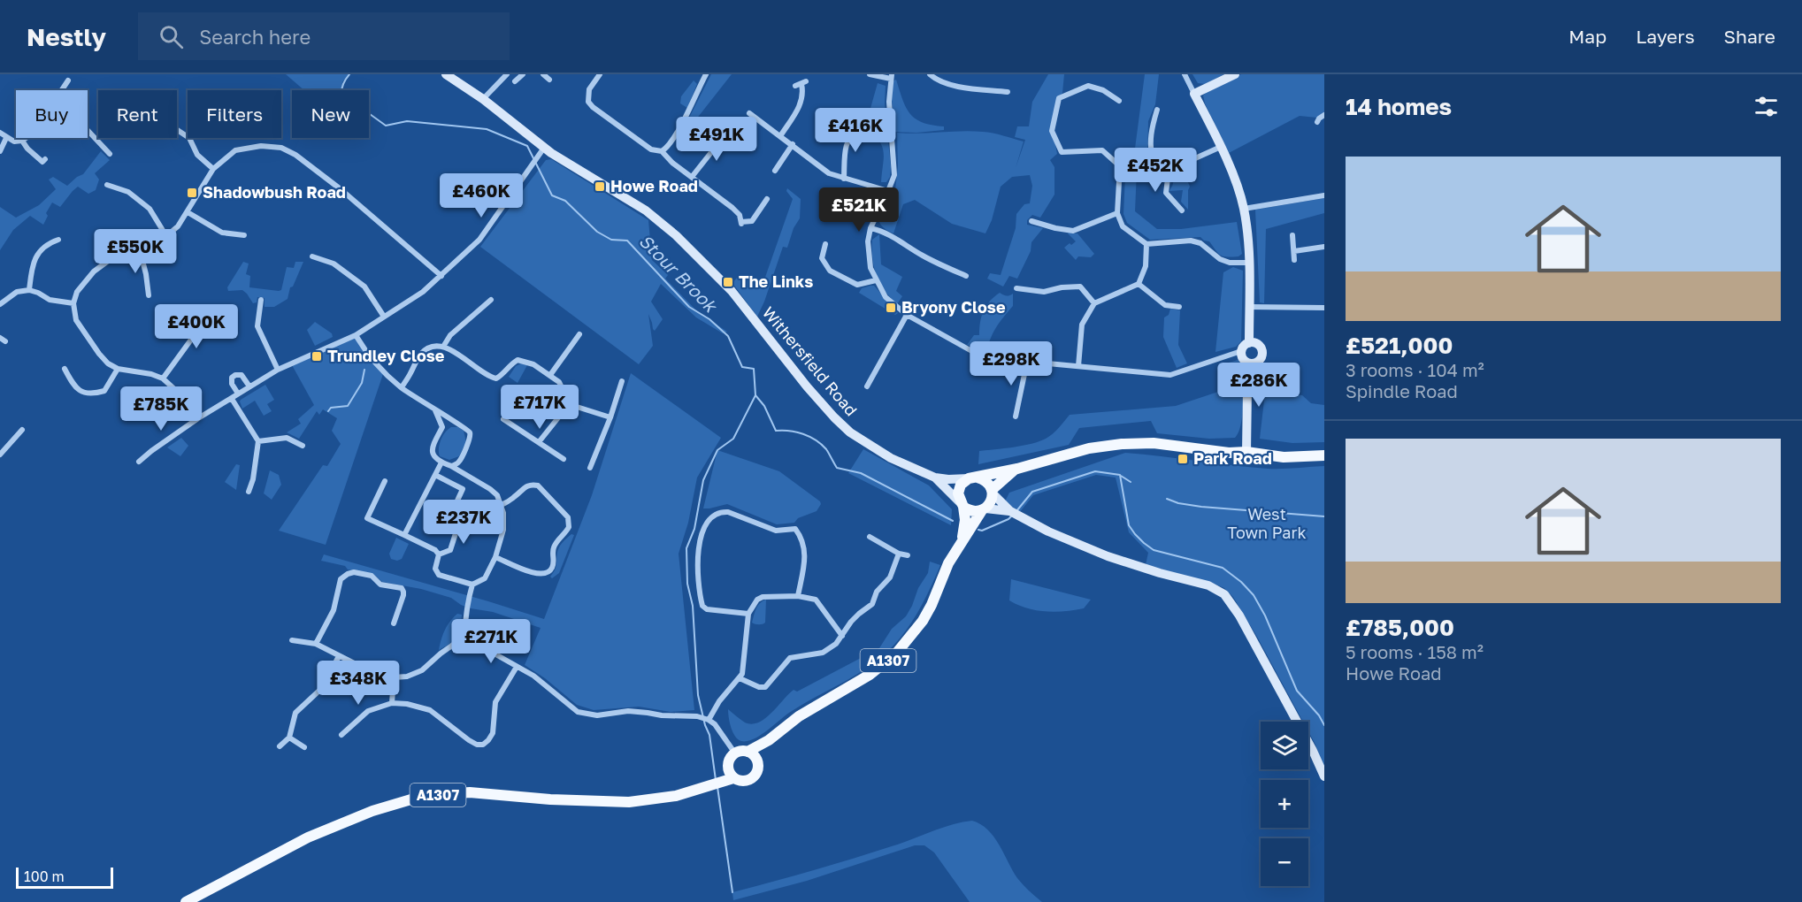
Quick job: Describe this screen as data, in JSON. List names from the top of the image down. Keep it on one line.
{"streets":{"main road":["A1307"],"street":["Withersfield Road"]},"water":["Stour Brook"],"parks":["West Town Park"],"places":{"transit":["Howe Road","Shadowbush Road","The Links","Bryony Close","Trundley Close","Park Road"]},"scale_bar":"100 m","page":{"header":"Nestly","search":"Search here","nav":["Map","Layers","Share"],"heading":"14 homes","chip":["Buy","Rent","Filters","New"],"price":["£416K","£491K","£452K","£460K","£521K","£550K","£400K","£298K","£286K","£717K","£785K","£237K","£271K","£348K"],"list":[{"name":"£521,000","note":"3 rooms · 104 m² · Spindle Road"},{"name":"£785,000","note":"5 rooms · 158 m² · Howe Road"}],"map_buttons":["+","−"],"scale":"100 m"}}
